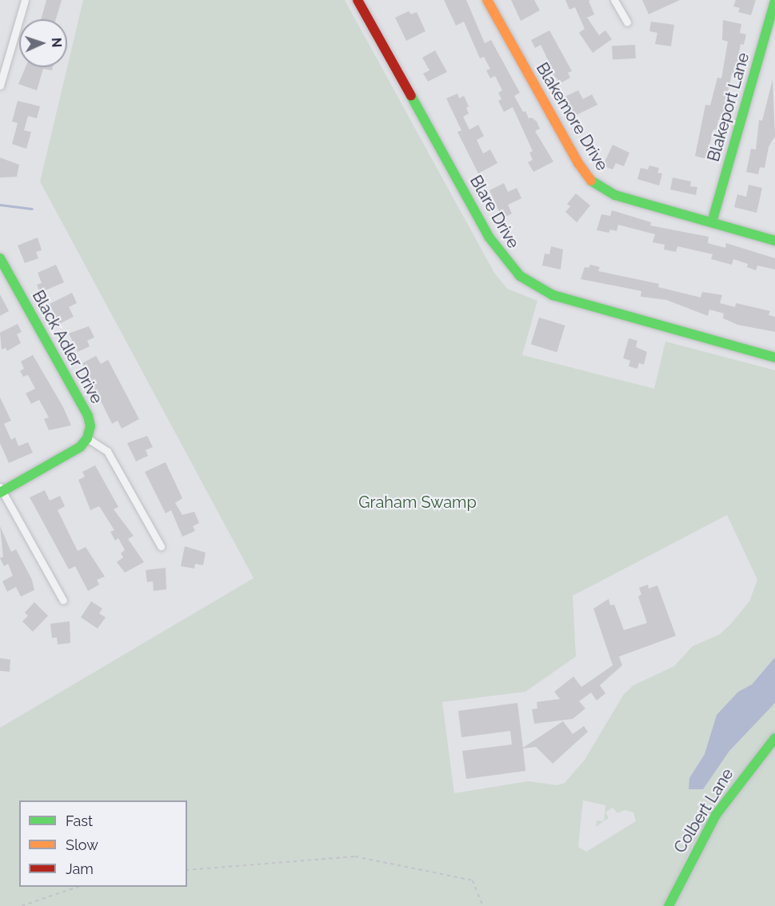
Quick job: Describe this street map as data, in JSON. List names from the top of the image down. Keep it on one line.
{"streets":{"street":["Blakeport Lane","Blakemore Drive","Blare Drive","Black Adler Drive","Colbert Lane"]},"crossings":[["Blakeport Lane","Blakemore Drive"]],"parks":["Graham Swamp"],"legend":["Fast","Slow","Jam"],"north":"right"}
